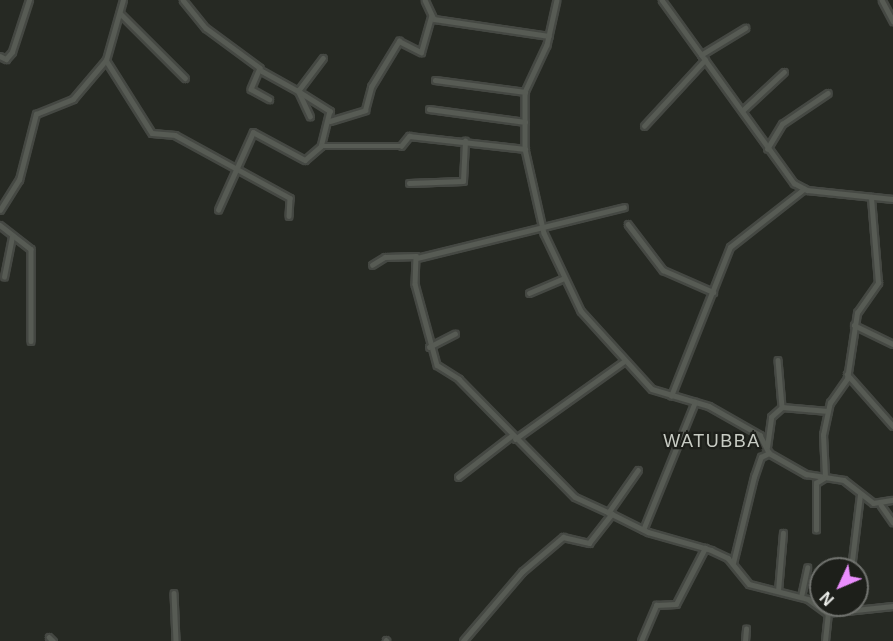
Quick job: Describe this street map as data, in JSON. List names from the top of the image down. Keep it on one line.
{"districts":["WATUBBA"],"north":"bottom left"}
